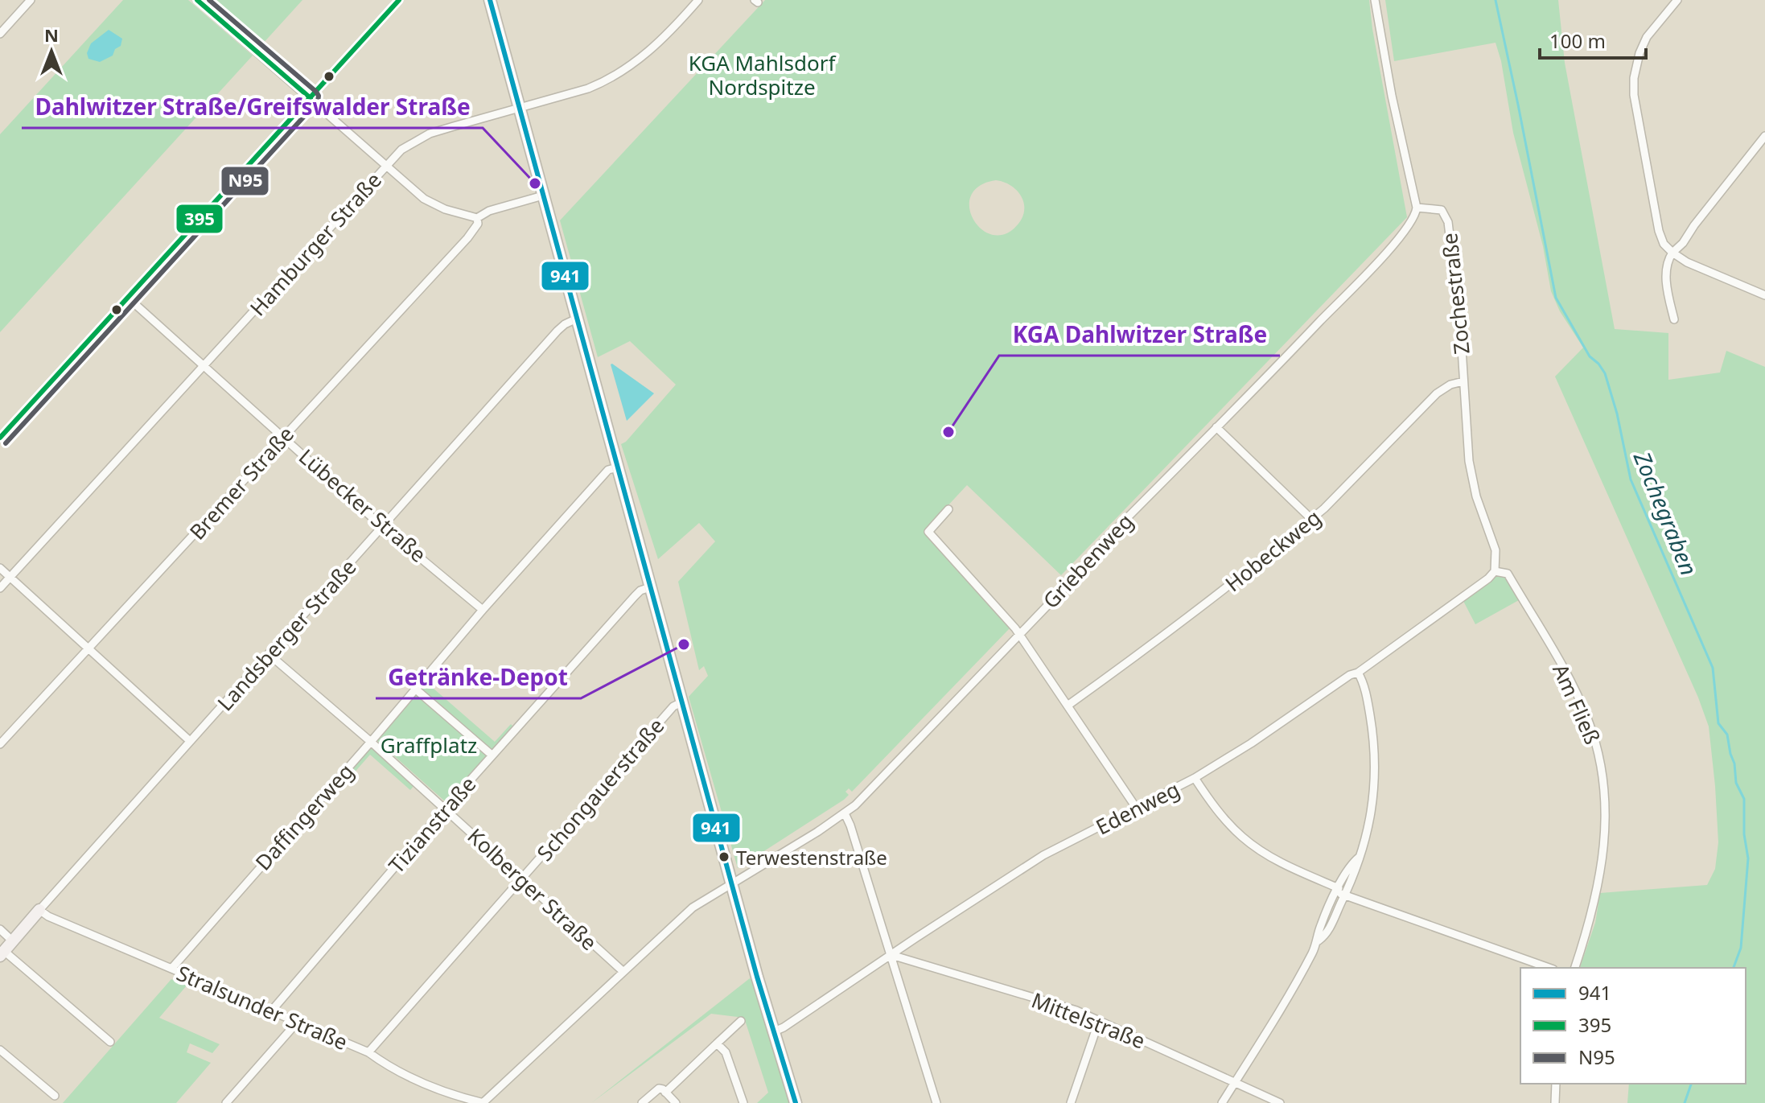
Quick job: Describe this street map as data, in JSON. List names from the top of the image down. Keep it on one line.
{"streets":{"main road":["Landsberger Straße"],"street":["Hamburger Straße","Zochestraße","Bremer Straße","Lübecker Straße","Hobeckweg","Griebenweg","Am Fließ","Schongauerstraße","Edenweg","Daffingerweg","Tizianstraße","Kolberger Straße","Stralsunder Straße","Mittelstraße"]},"crossings":[["Hamburger Straße","Lübecker Straße"],["Zochestraße","Hobeckweg"],["Zochestraße","Griebenweg"],["Zochestraße","Am Fließ"],["Zochestraße","Edenweg"],["Bremer Straße","Lübecker Straße"],["Lübecker Straße","Landsberger Straße"],["Lübecker Straße","Daffingerweg"],["Landsberger Straße","Kolberger Straße"],["Landsberger Straße","Stralsunder Straße"],["Am Fließ","Edenweg"],["Schongauerstraße","Kolberger Straße"],["Schongauerstraße","Stralsunder Straße"],["Edenweg","Mittelstraße"],["Daffingerweg","Kolberger Straße"],["Daffingerweg","Stralsunder Straße"],["Tizianstraße","Kolberger Straße"],["Tizianstraße","Stralsunder Straße"]],"water":["Zochegraben"],"parks":["KGA Mahlsdorf Nordspitze","Graffplatz"],"places":["Dahlwitzer Straße/Greifswalder Straße","KGA Dahlwitzer Straße","Getränke-Depot","Terwestenstraße"],"lines":["transit line 941","transit line 395","transit line N95"],"legend":["941","395","N95"],"scale_bar":"100 m","north":"top"}
